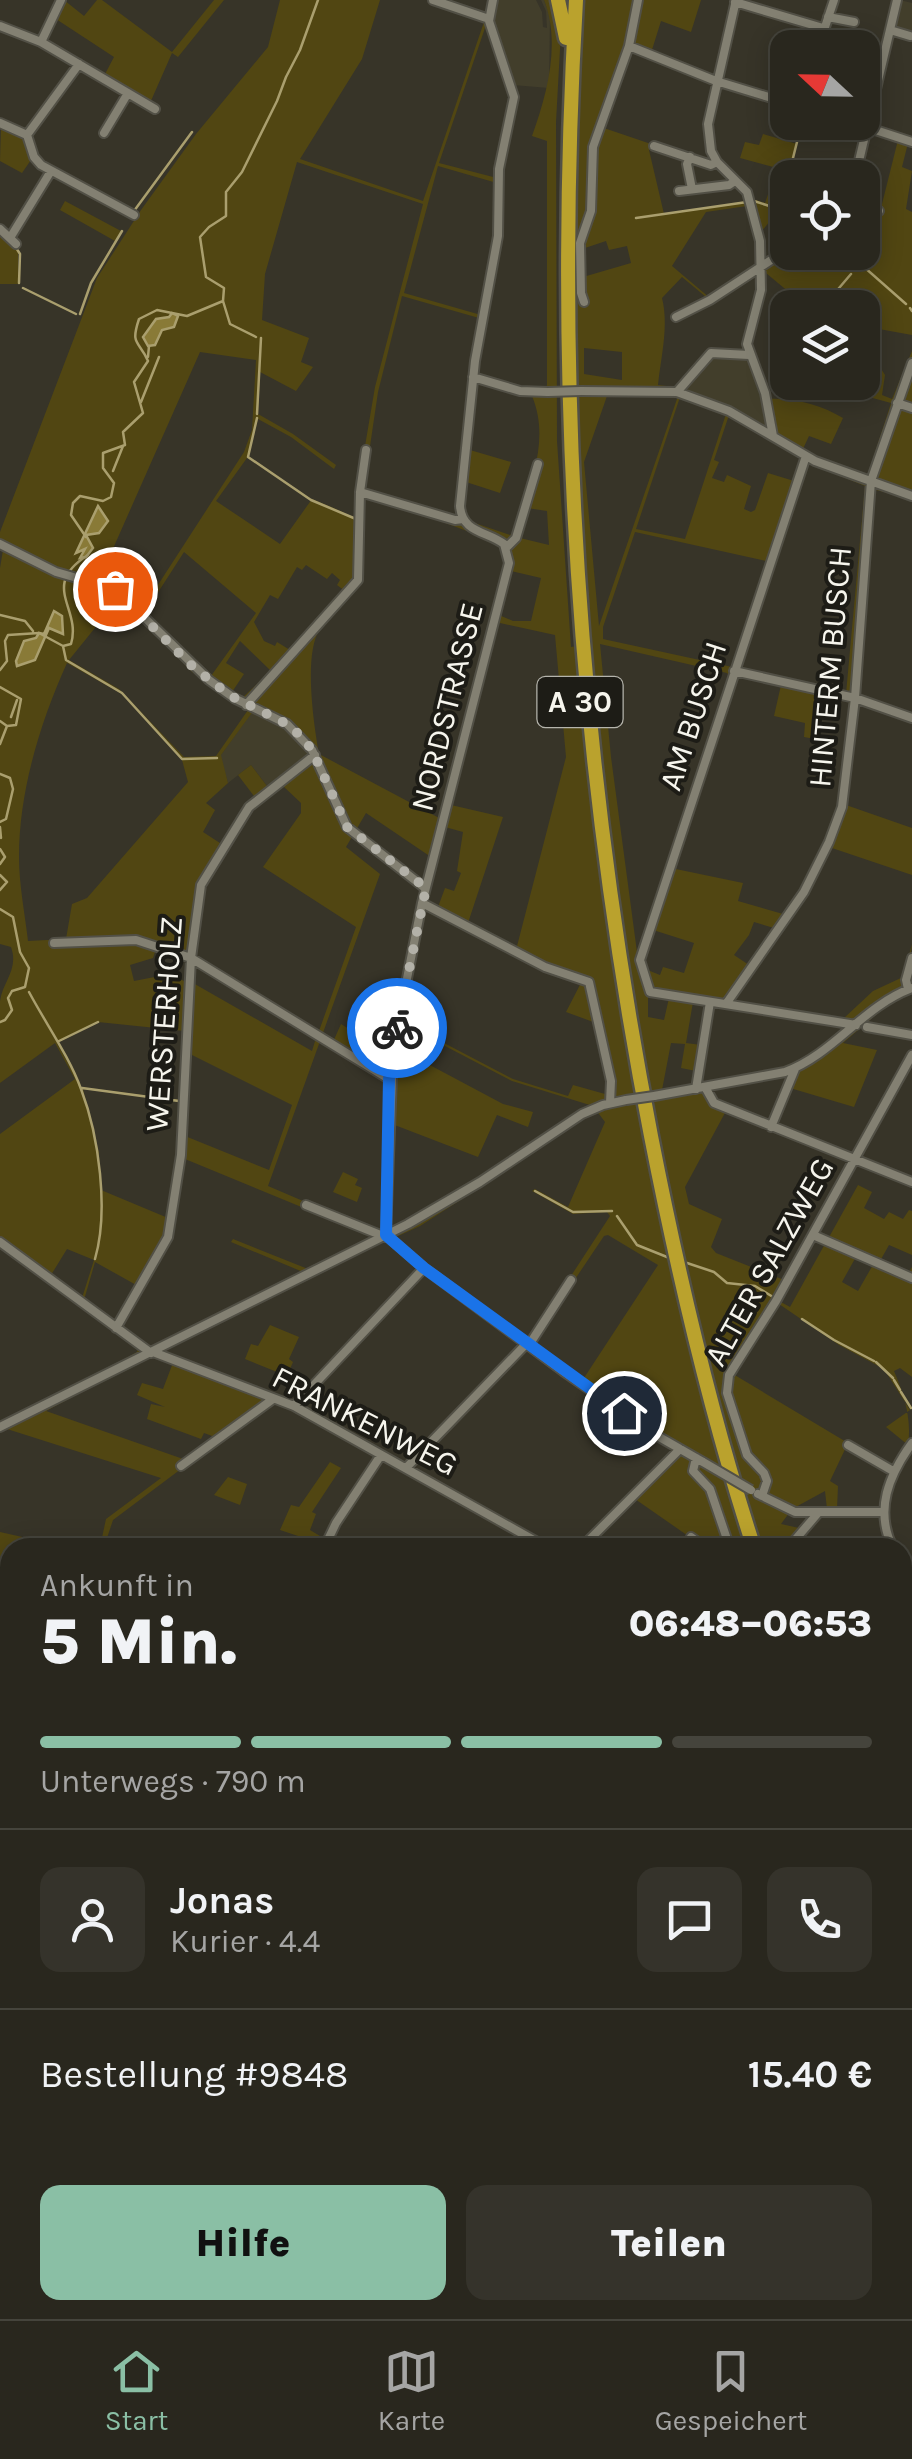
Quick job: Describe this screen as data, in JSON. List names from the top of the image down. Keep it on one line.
{"streets":{"highway":["A 30"],"street":["HINTERM BUSCH","NORDSTRASSE","AM BUSCH","WERSTERHOLZ","ALTER SALZWEG","FRANKENWEG"]},"crossings":[["WERSTERHOLZ","FRANKENWEG"]],"north":"left","page":{"heading":["5 Min.","Ankunft in","06:48–06:53"],"panel":["Jonas","Kurier · 4.4","Bestellung #9848","15.40 €"],"bar":"Unterwegs · 790 m","buttons":["Hilfe","Teilen"],"tabs":["Start","Karte","Gespeichert"]}}
